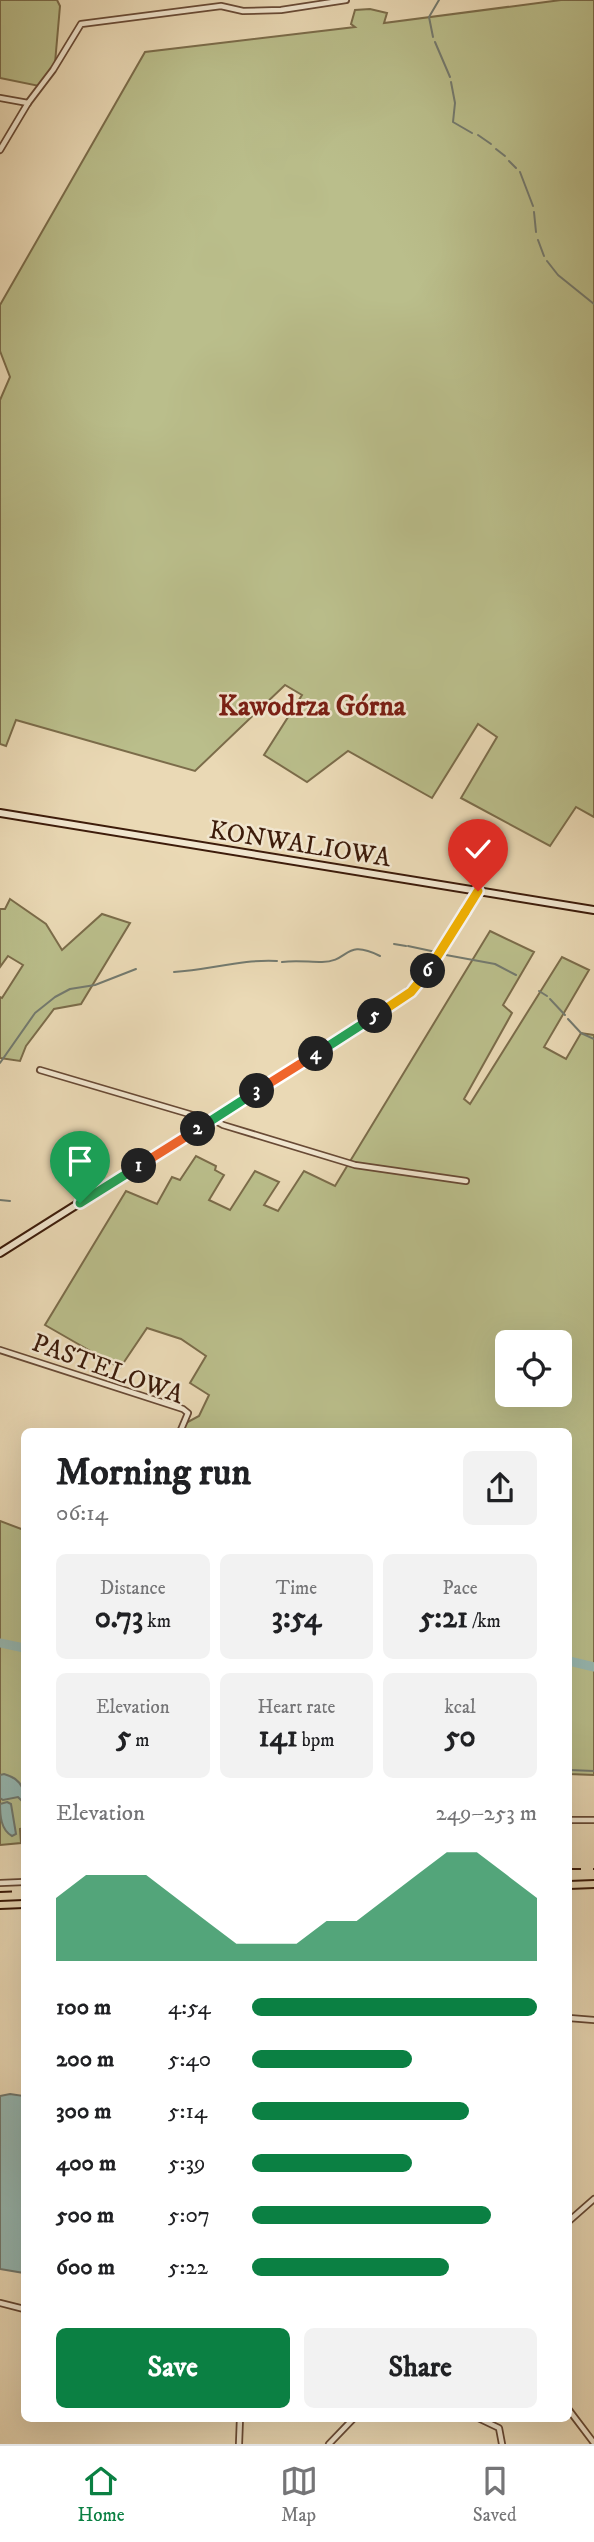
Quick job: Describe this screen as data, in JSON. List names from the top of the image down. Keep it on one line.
{"streets":{"street":["KONWALIOWA","PASTELOWA"]},"districts":["Kawodrza Górna"],"page":{"pins":["6","5","4","3","2","1"],"heading":["Morning run","06:14"],"stats":[["Distance","0.73 km"],["Time","3:54"],["Pace","5:21 /km"],["Elevation","5 m"],["Heart rate","141 bpm"],["kcal","50"]],"chart":["Elevation","249–253 m"],"list":[{"name":"100 m","note":"4:54"},{"name":"200 m","note":"5:40"},{"name":"300 m","note":"5:14"},{"name":"400 m","note":"5:39"},{"name":"500 m","note":"5:07"},{"name":"600 m","note":"5:22"}],"buttons":["Save","Share"],"tabs":["Home","Map","Saved"]}}
